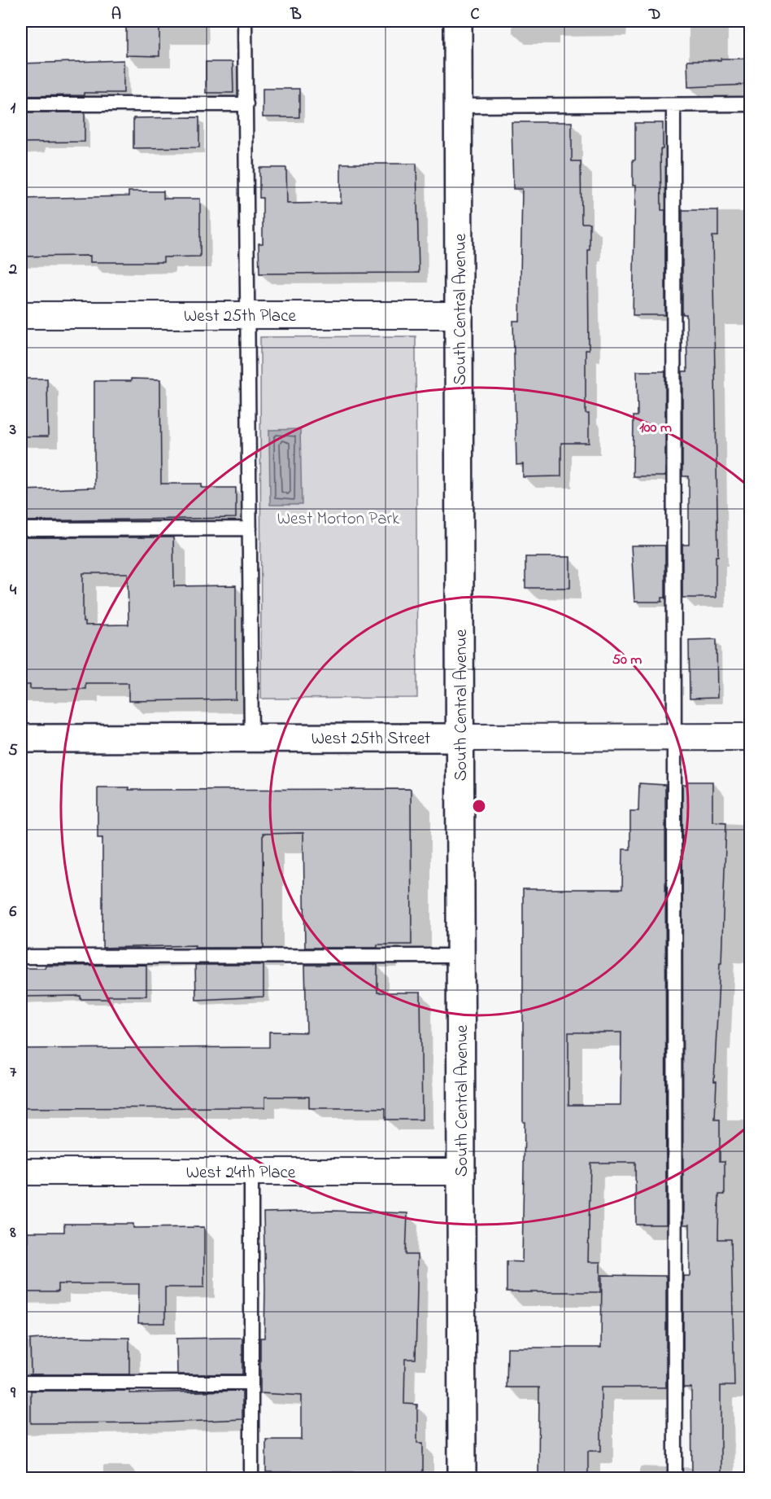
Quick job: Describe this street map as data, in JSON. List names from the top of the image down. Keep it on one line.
{"streets":{"street":["South Central Avenue","West 25th Place","West 25th Street","West 24th Place"]},"crossings":[["South Central Avenue","West 25th Place"],["South Central Avenue","West 25th Street"],["South Central Avenue","West 24th Place"]],"parks":["West Morton Park"],"grid":{"columns":["A","B","C","D"],"rows":["1","2","3","4","5","6","7","8","9"]},"rings":["100 m","50 m"]}
